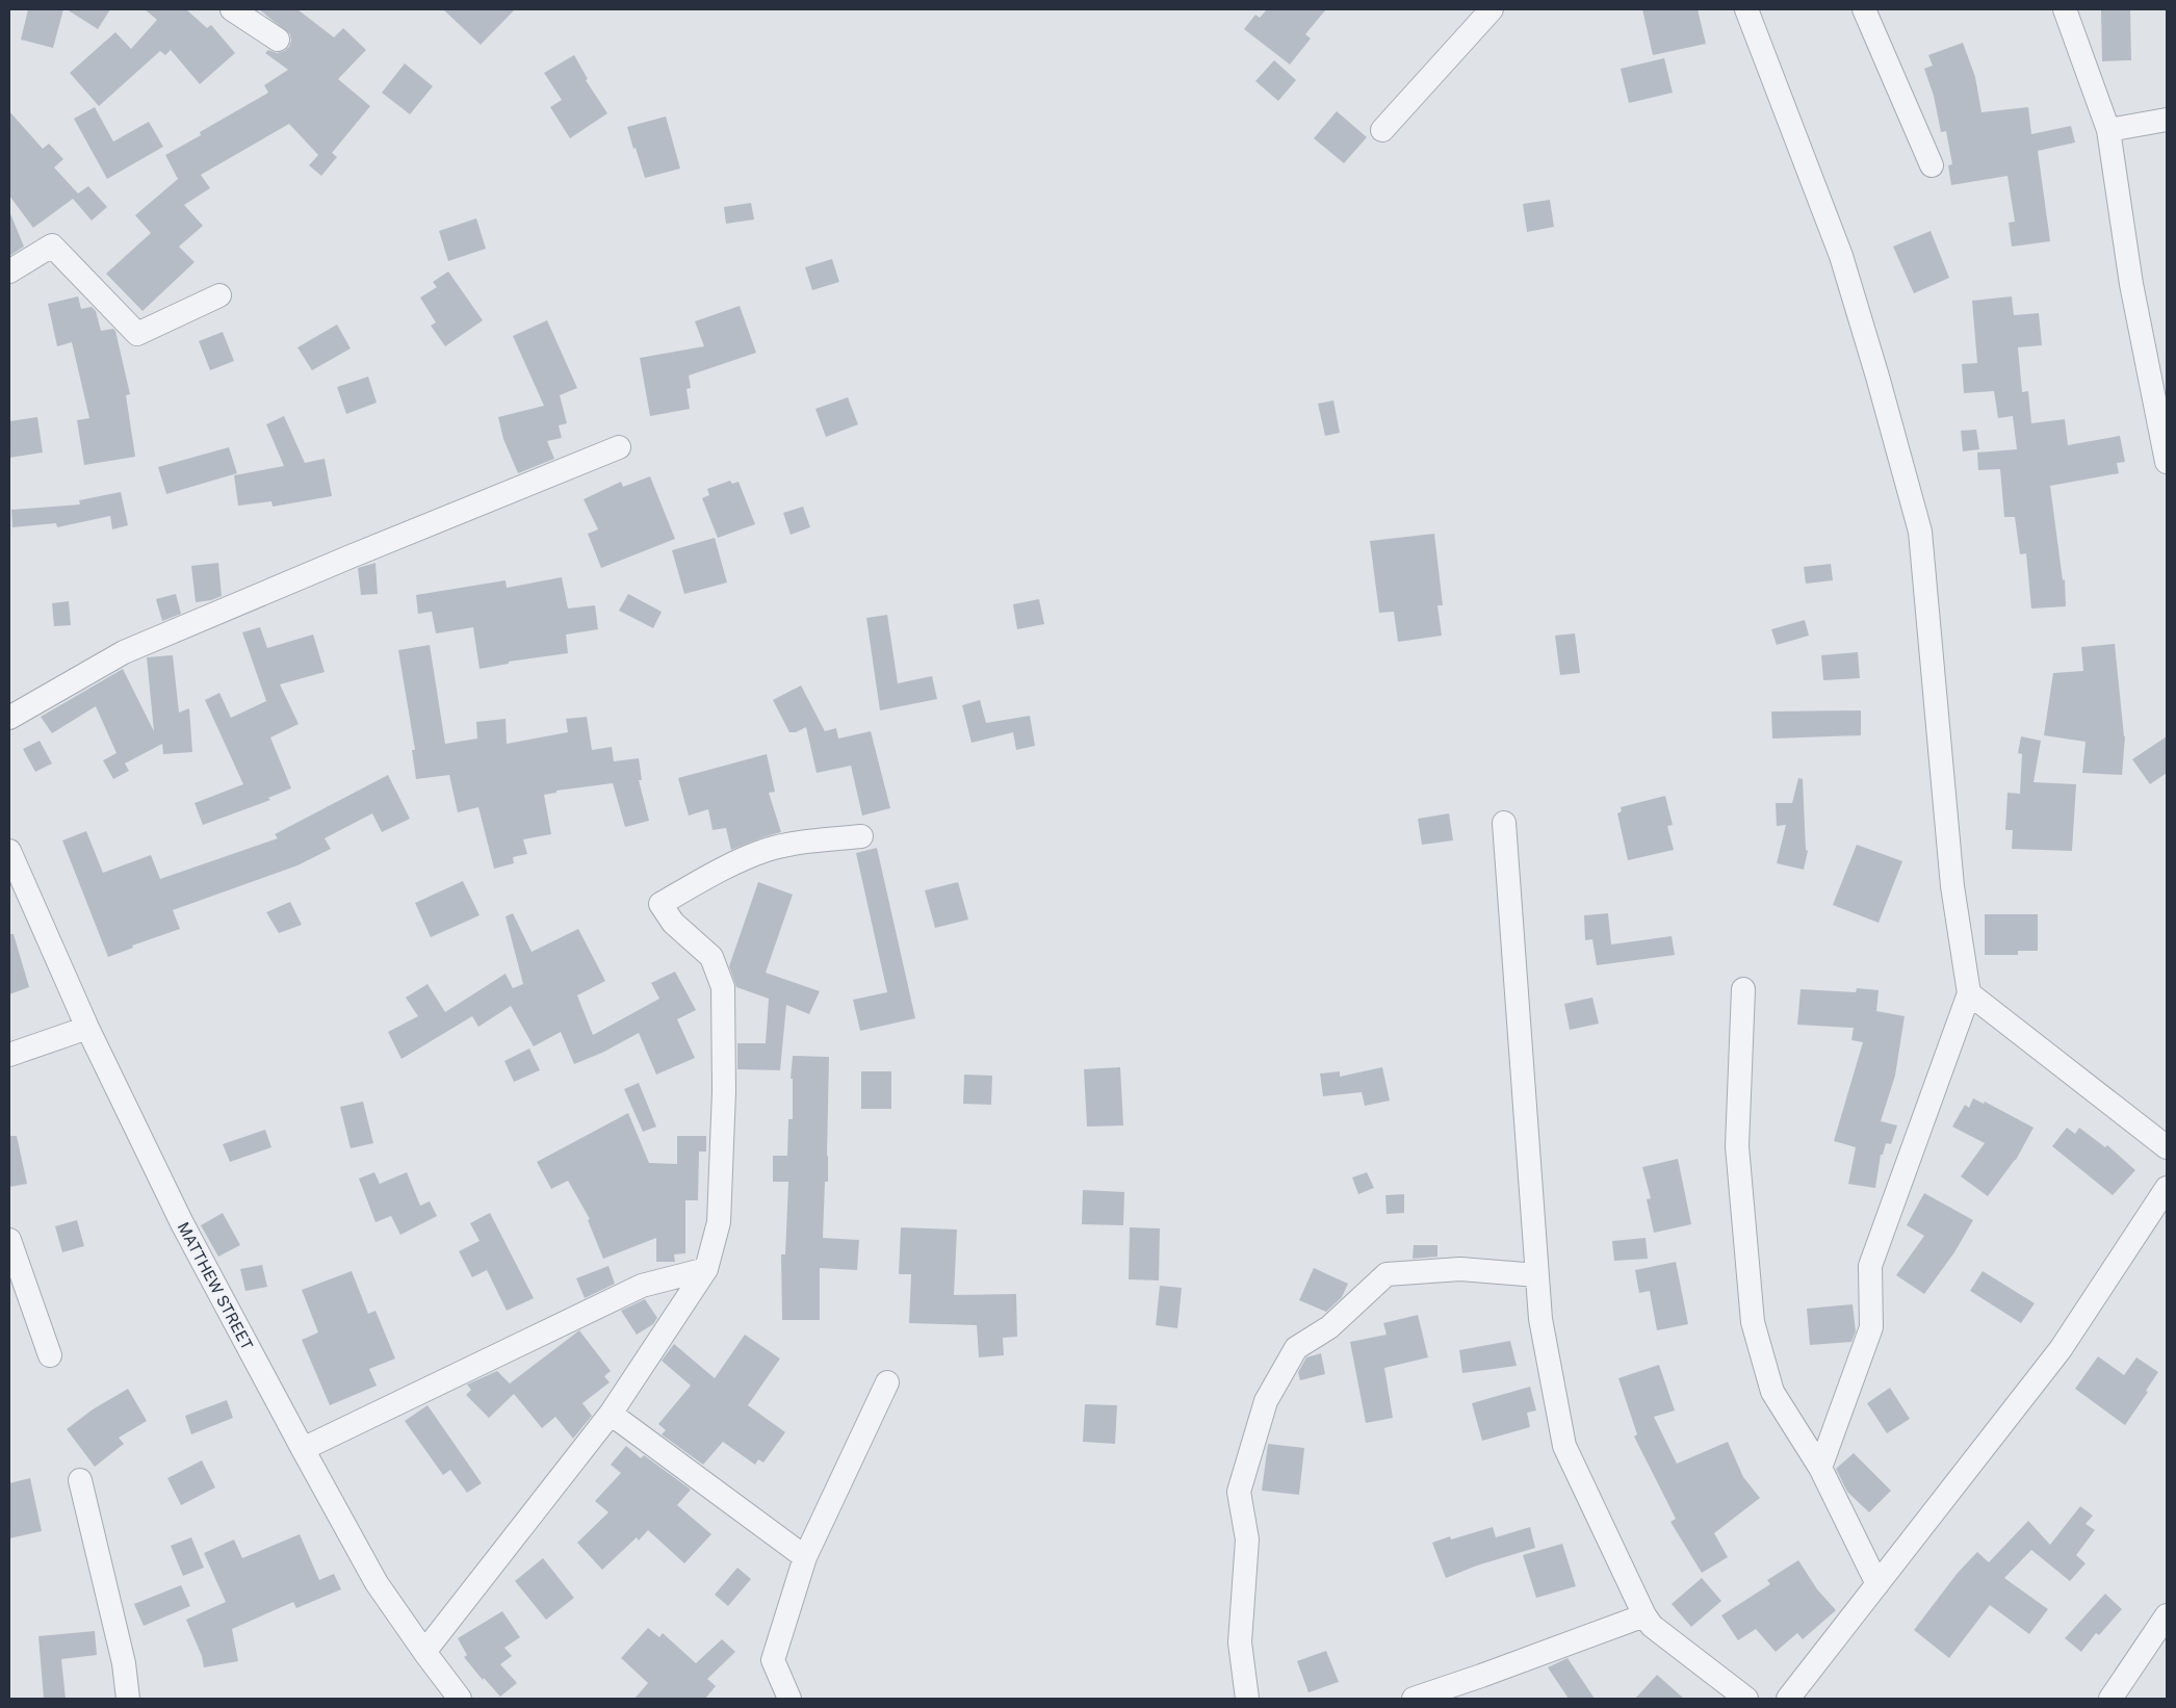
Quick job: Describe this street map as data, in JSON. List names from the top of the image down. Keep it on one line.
{"streets":{"street":["MATTHEW STREET"]}}
